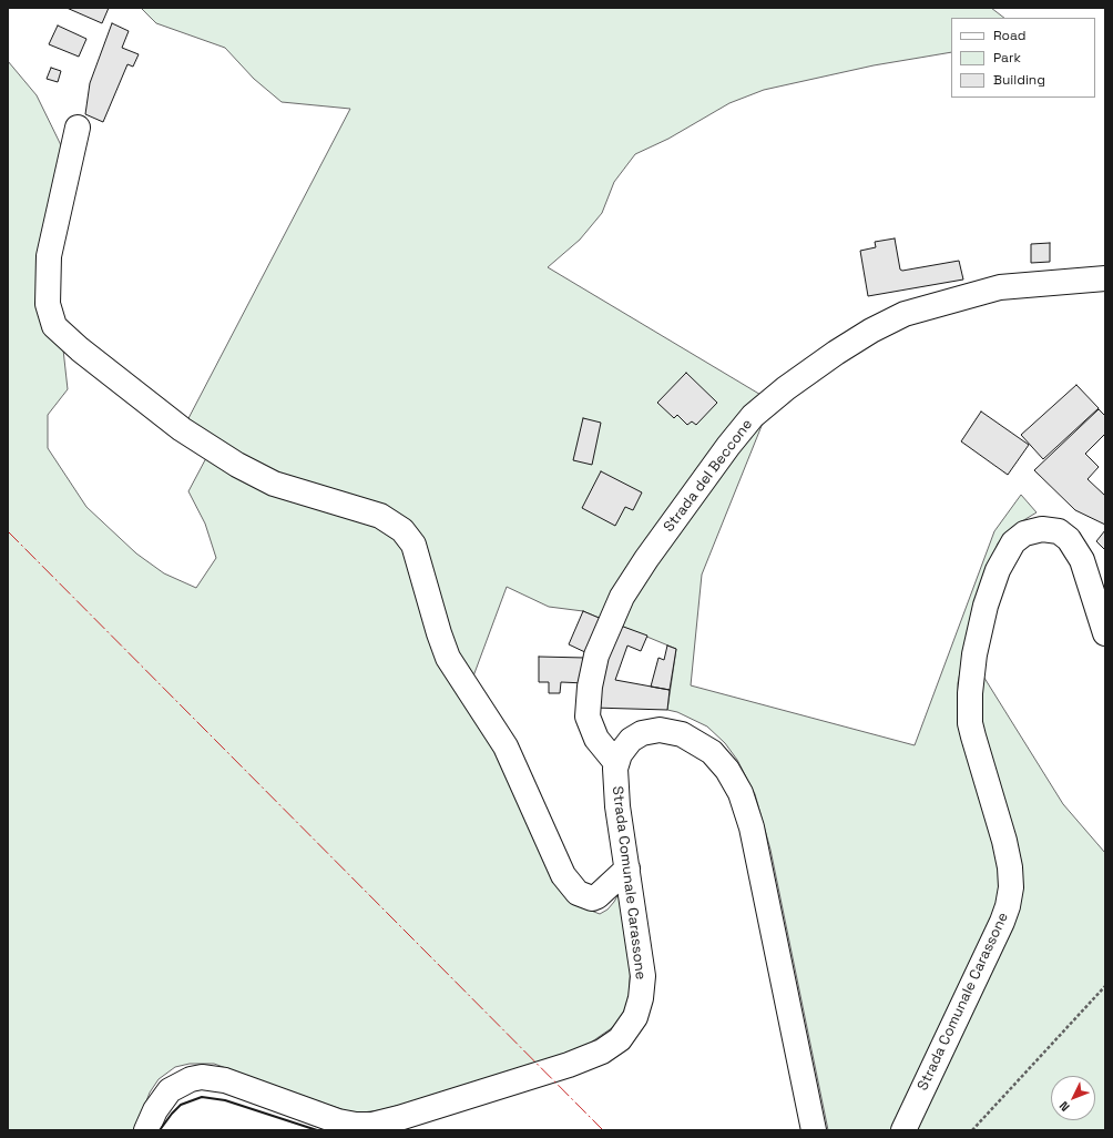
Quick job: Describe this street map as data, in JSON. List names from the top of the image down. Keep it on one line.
{"streets":{"street":["Strada del Beccone","Strada Comunale Carassone"]},"crossings":[["Strada del Beccone","Strada Comunale Carassone"]],"legend":["Road","Park","Building"],"north":"bottom left"}
